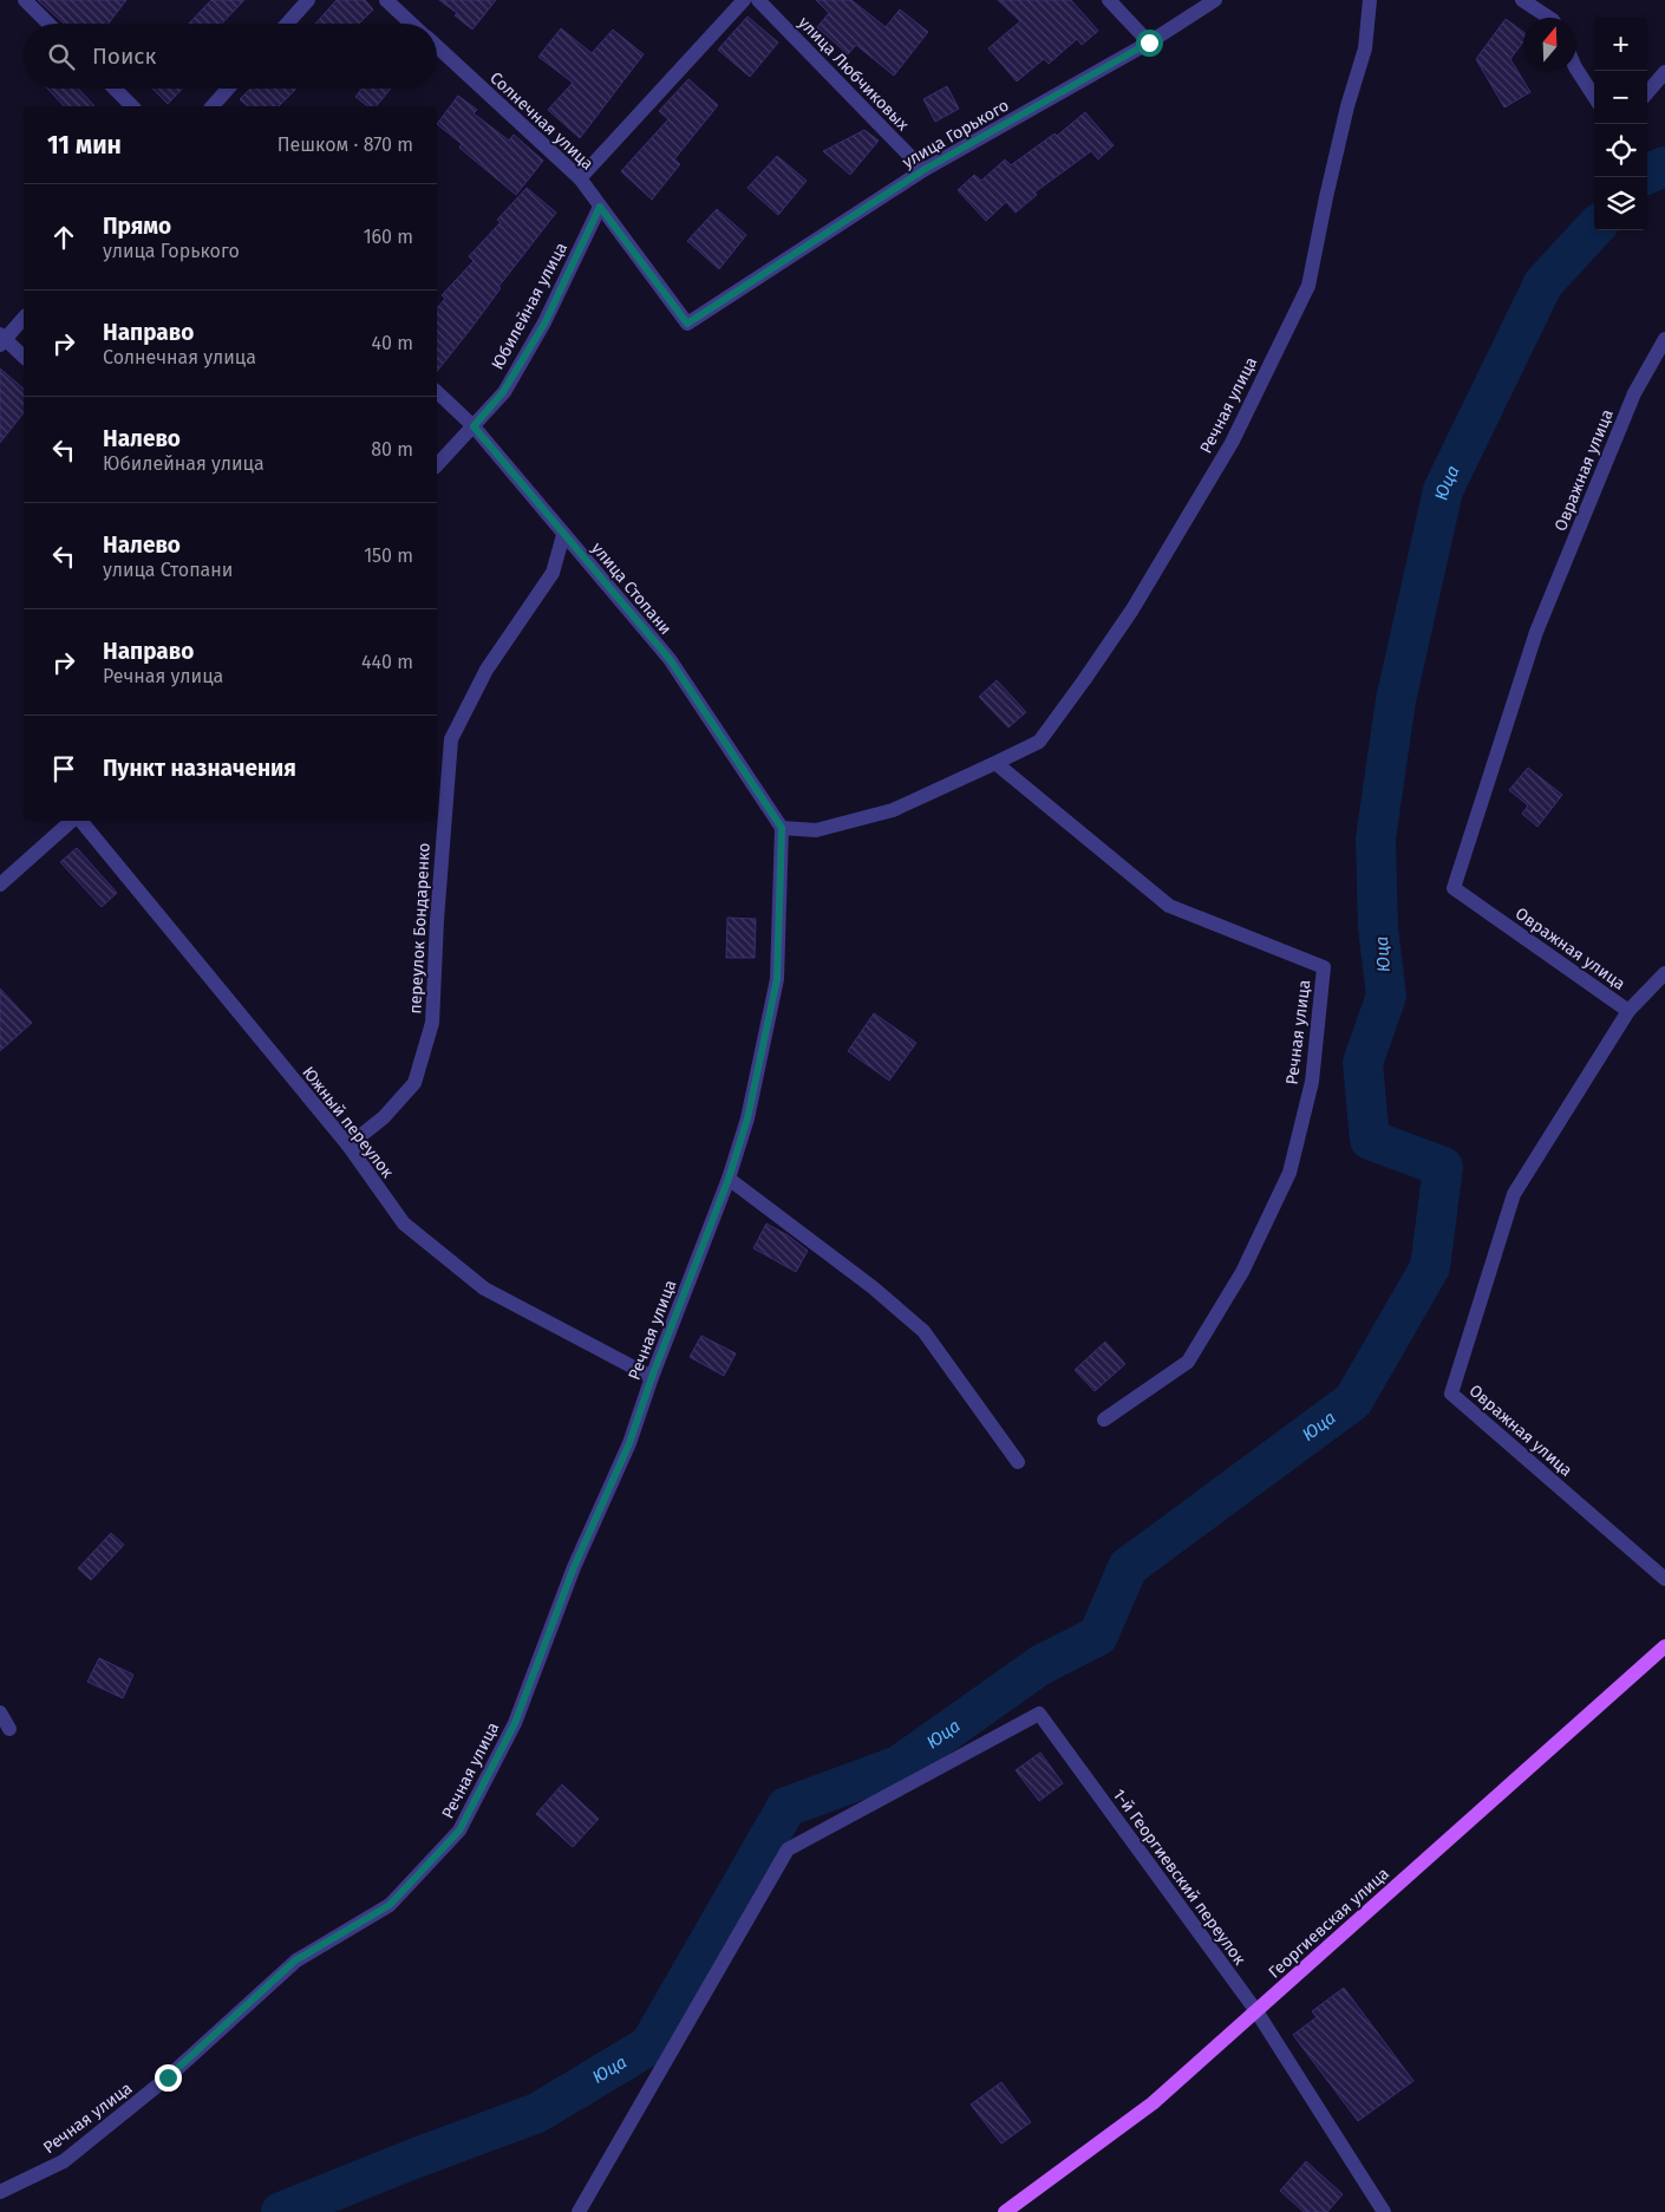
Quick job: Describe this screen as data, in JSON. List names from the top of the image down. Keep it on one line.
{"streets":{"main road":["Георгиевская улица"],"street":["улица Любчиковых","Солнечная улица","улица Горького","Юбилейная улица","Речная улица","Овражная улица","улица Стопани","переулок Бондаренко","Южный переулок","1-й Георгиевский переулок"]},"crossings":[["улица Любчиковых","улица Горького"],["Солнечная улица","улица Горького"],["Солнечная улица","Юбилейная улица"],["Юбилейная улица","улица Стопани"],["Речная улица","улица Стопани"],["Речная улица","Южный переулок"],["улица Стопани","переулок Бондаренко"],["переулок Бондаренко","Южный переулок"],["1-й Георгиевский переулок","Георгиевская улица"]],"water":["Юца"],"north":"top","page":{"map_buttons":["+","−"],"search":"Поиск","heading":["11 мин","Пешком · 870 m"],"list":[["Прямо","улица Горького","160 m"],["Направо","Солнечная улица","40 m"],["Налево","Юбилейная улица","80 m"],["Налево","улица Стопани","150 m"],["Направо","Речная улица","440 m"],"Пункт назначения"]}}
